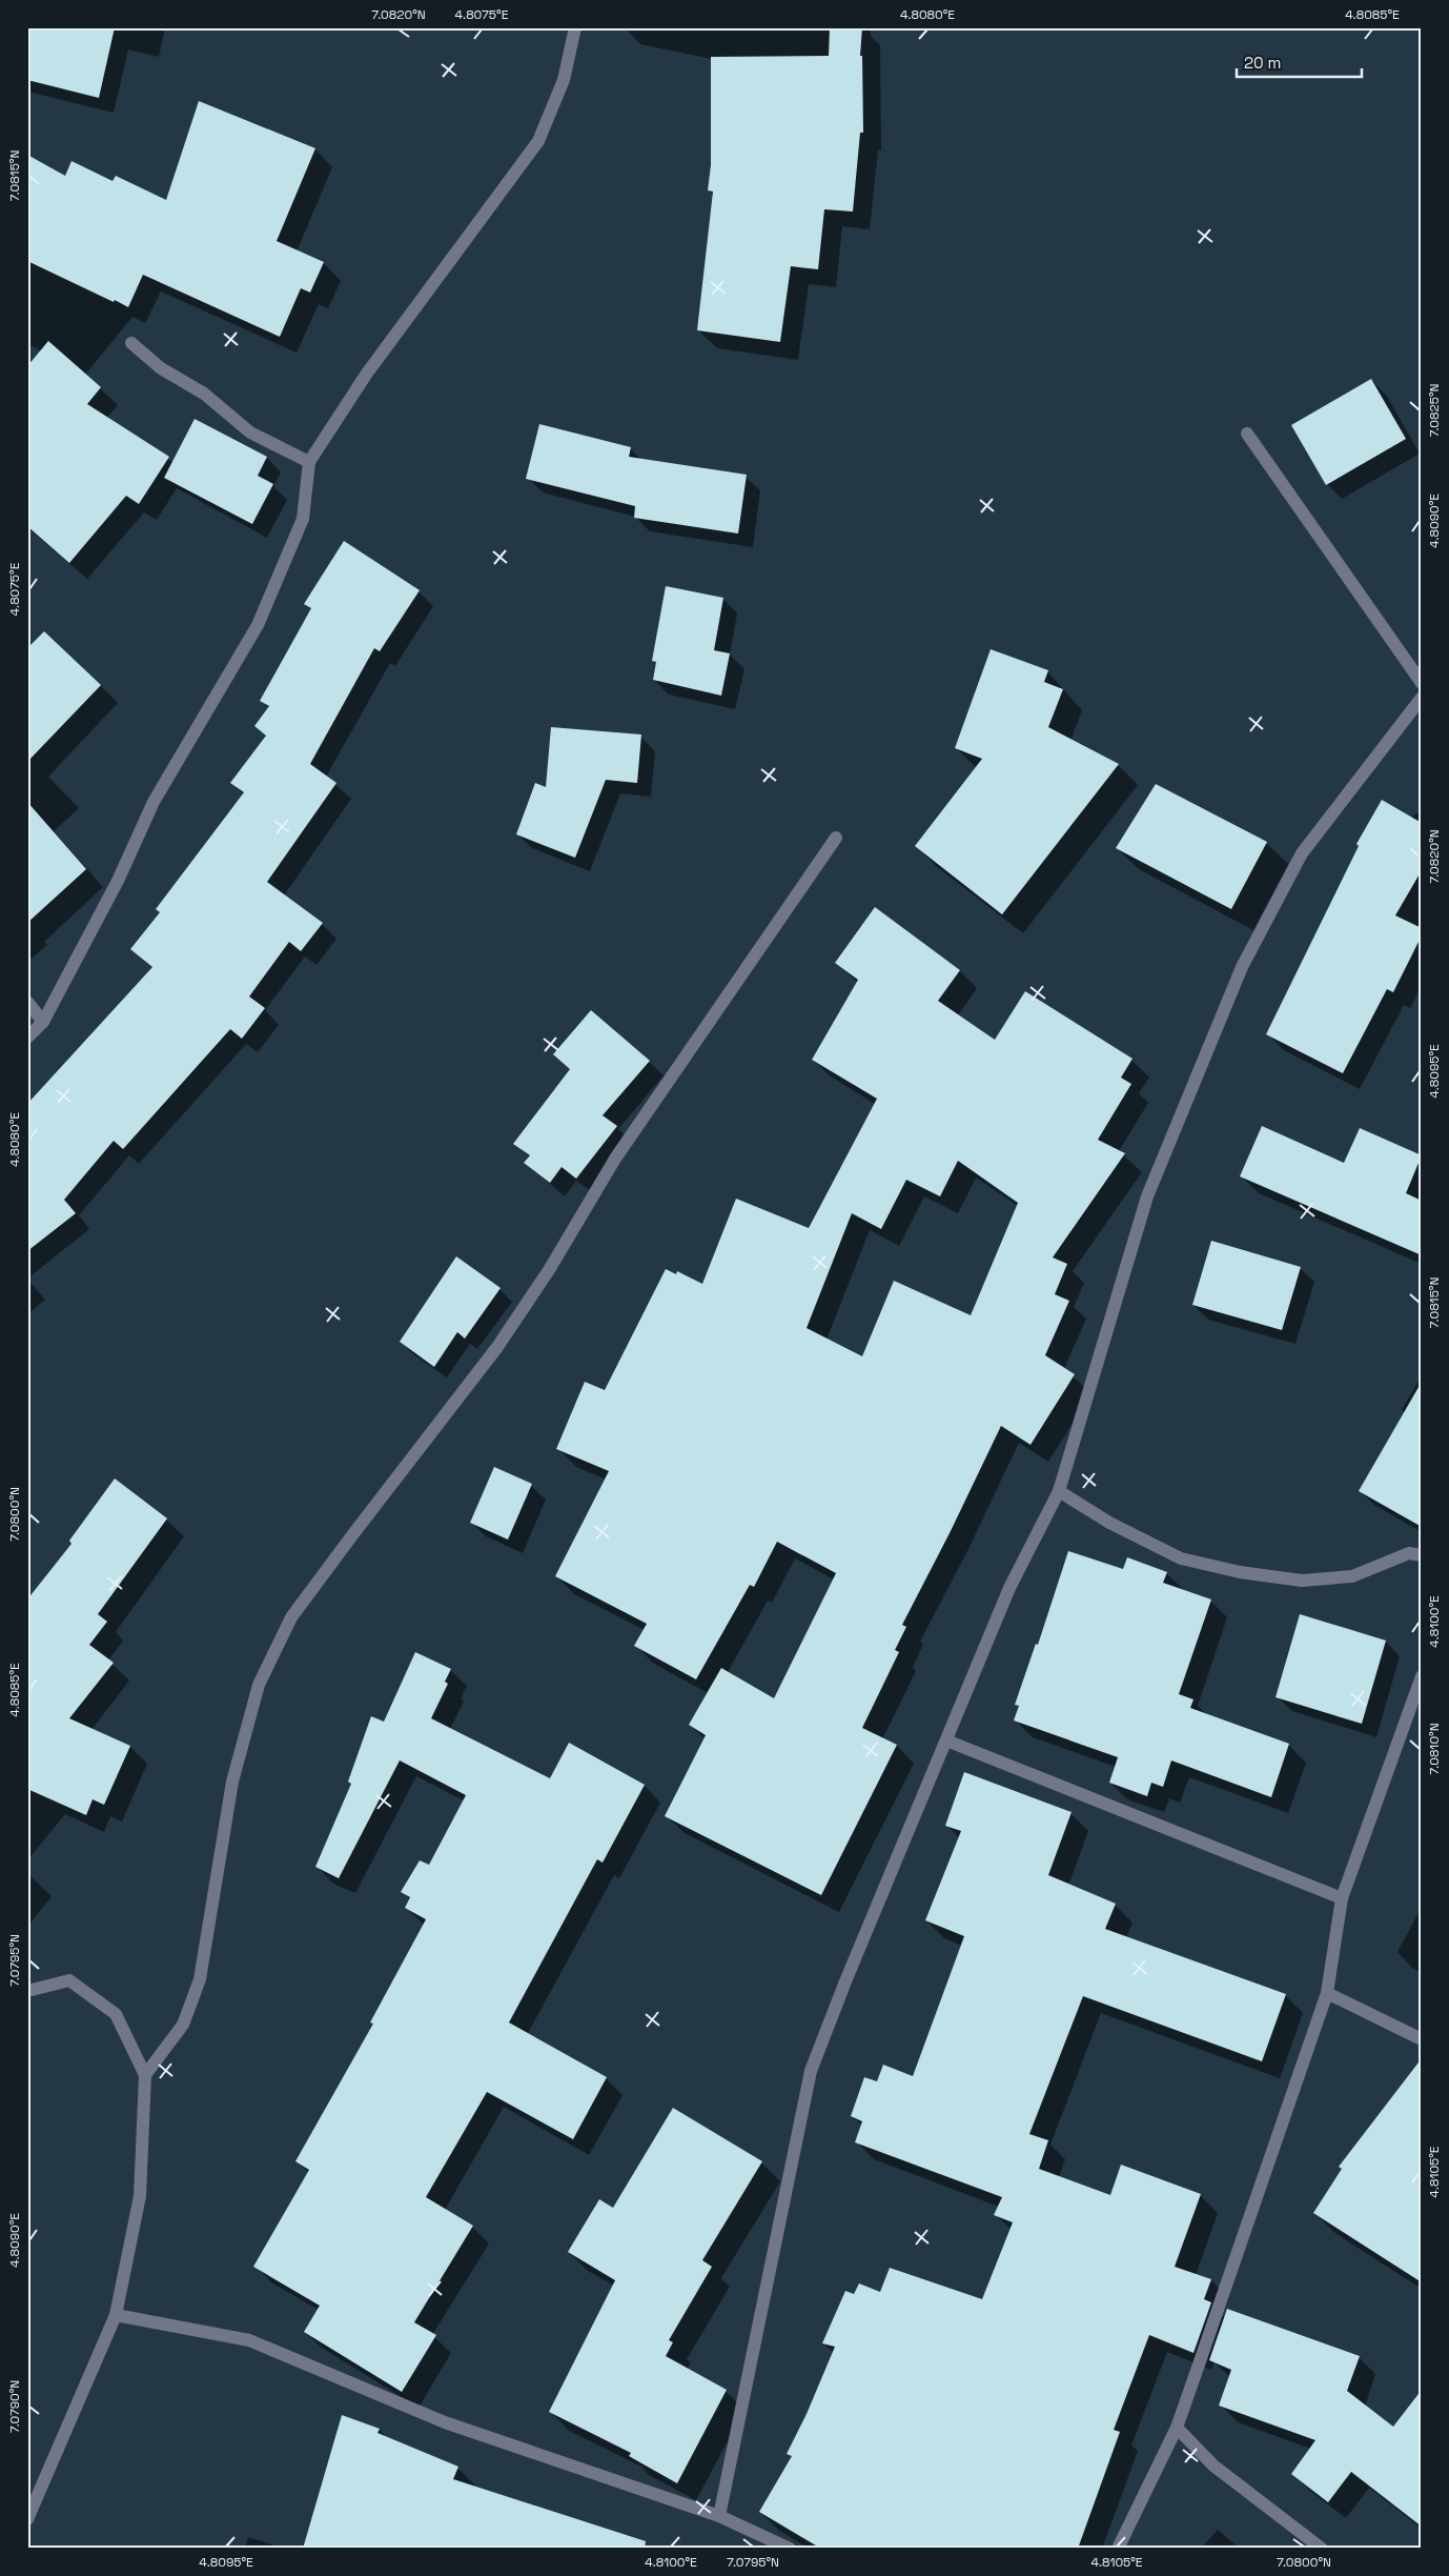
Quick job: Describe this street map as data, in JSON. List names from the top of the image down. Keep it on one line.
{"scale_bar":"20 m","coordinates":["7.0820°N","4.8075°E","4.8080°E","4.8085°E","7.0815°N","7.0825°N","4.8090°E","4.8095°E","7.0800°N","4.8100°E","7.0810°N","7.0795°N","4.8105°E","7.0790°N"]}
